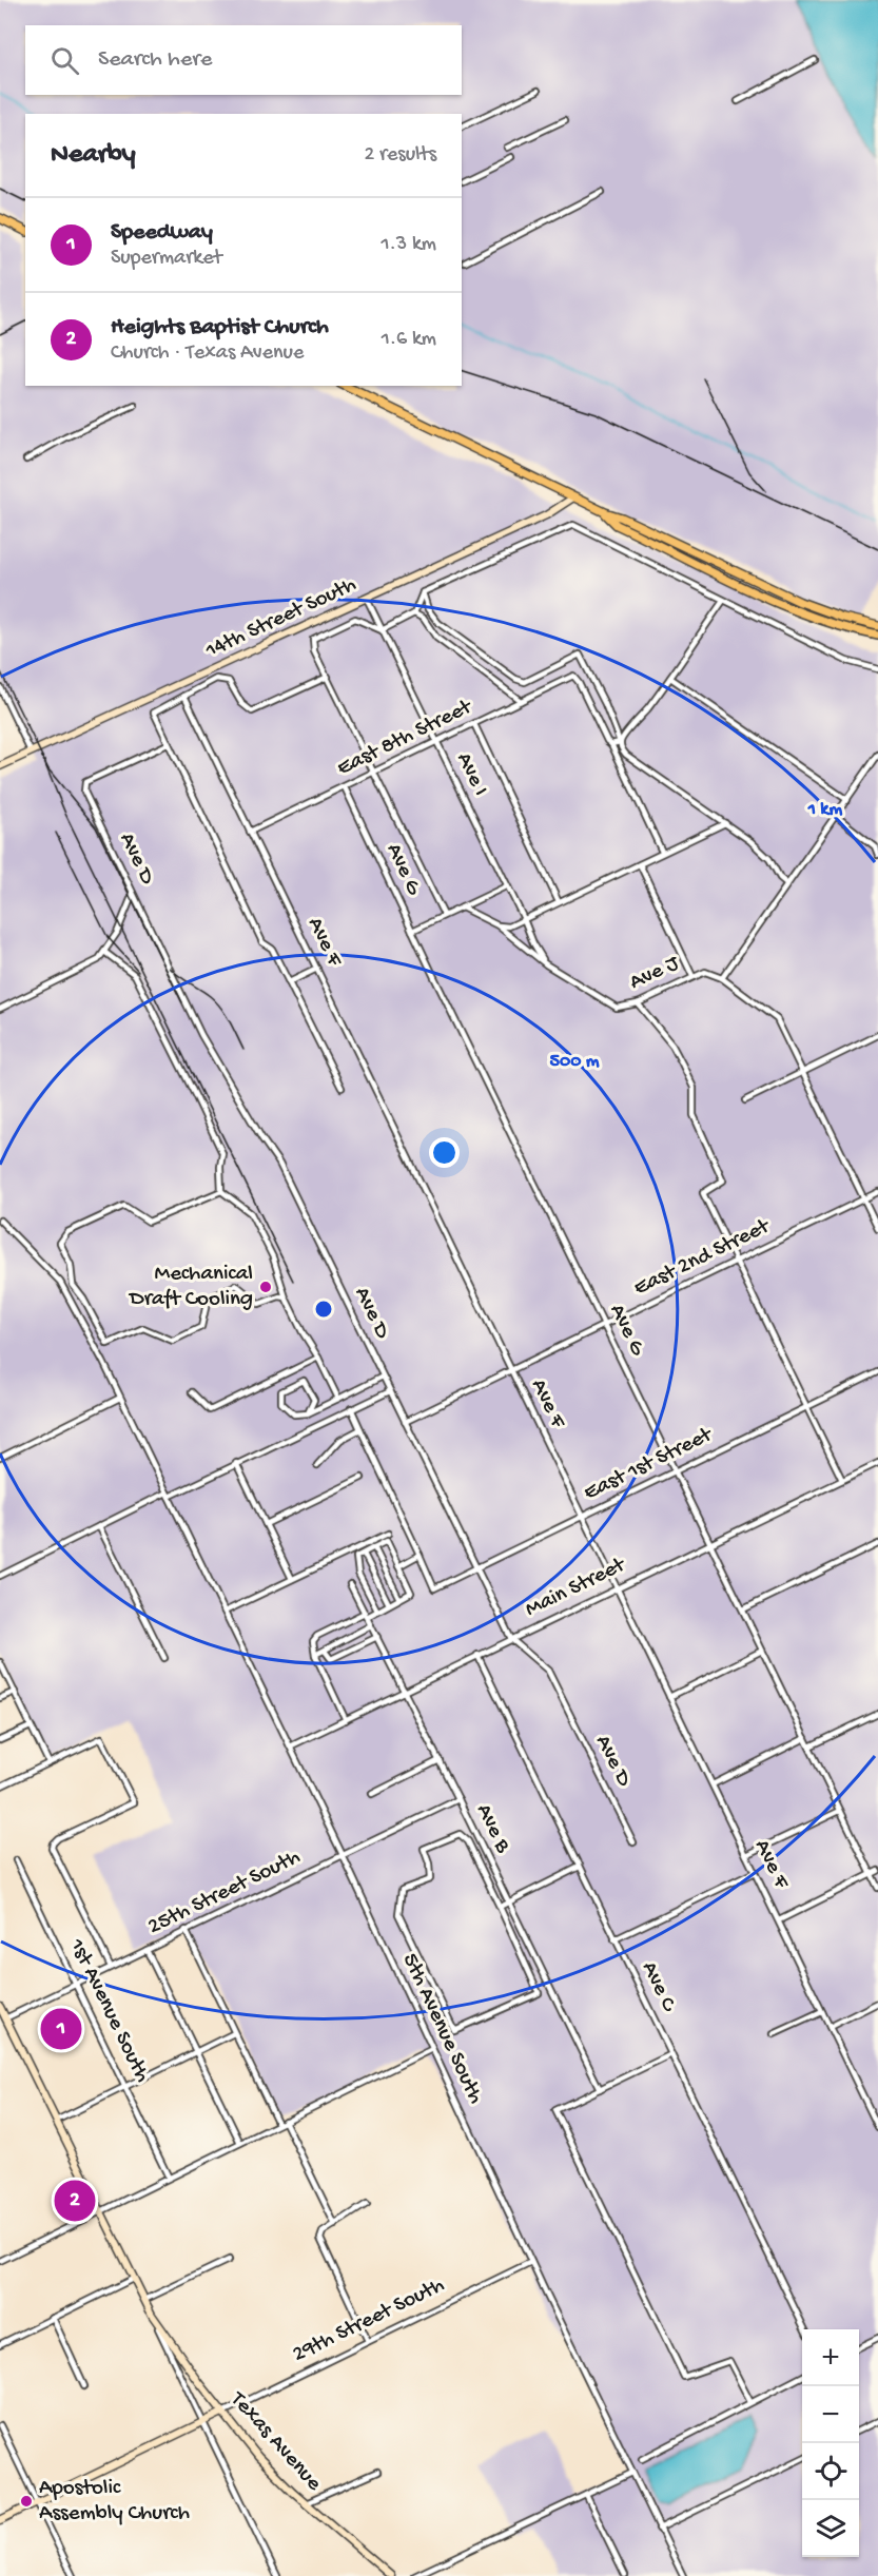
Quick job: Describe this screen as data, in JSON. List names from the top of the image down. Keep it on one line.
{"streets":{"street":["14th Street South","East 8th Street","Ave I","Ave D","Ave G","Ave F","Ave J","East 2nd Street","East 1st Street","Main Street","Ave B","25th Street South","Ave C","1st Avenue South","5th Avenue South","29th Street South","Texas Avenue"]},"crossings":[["14th Street South","Ave I"],["East 8th Street","Ave I"],["East 8th Street","Ave G"],["East 8th Street","Ave F"],["Ave I","Ave J"],["Ave D","East 2nd Street"],["Ave D","East 1st Street"],["Ave D","Main Street"],["Ave G","East 2nd Street"],["Ave G","East 1st Street"],["Ave G","Main Street"],["Ave F","East 2nd Street"],["Ave F","East 1st Street"],["Ave F","Main Street"],["Main Street","Ave B"],["Main Street","Ave C"],["Main Street","5th Avenue South"],["Ave B","25th Street South"],["25th Street South","1st Avenue South"],["25th Street South","5th Avenue South"],["25th Street South","Texas Avenue"],["5th Avenue South","29th Street South"],["29th Street South","Texas Avenue"]],"places":["Mechanical Draft Cooling","Apostolic Assembly Church"],"page":{"search":"Search here","heading":["Nearby","2 results"],"list":[{"mark":"1","name":"Speedway","note":"Supermarket","value":"1.3 km"},{"mark":"2","name":"Heights Baptist Church","note":"Church · Texas Avenue","value":"1.6 km"}],"pins":["1","2"],"map_buttons":["+","−"]},"rings":["1 km","500 m"]}
